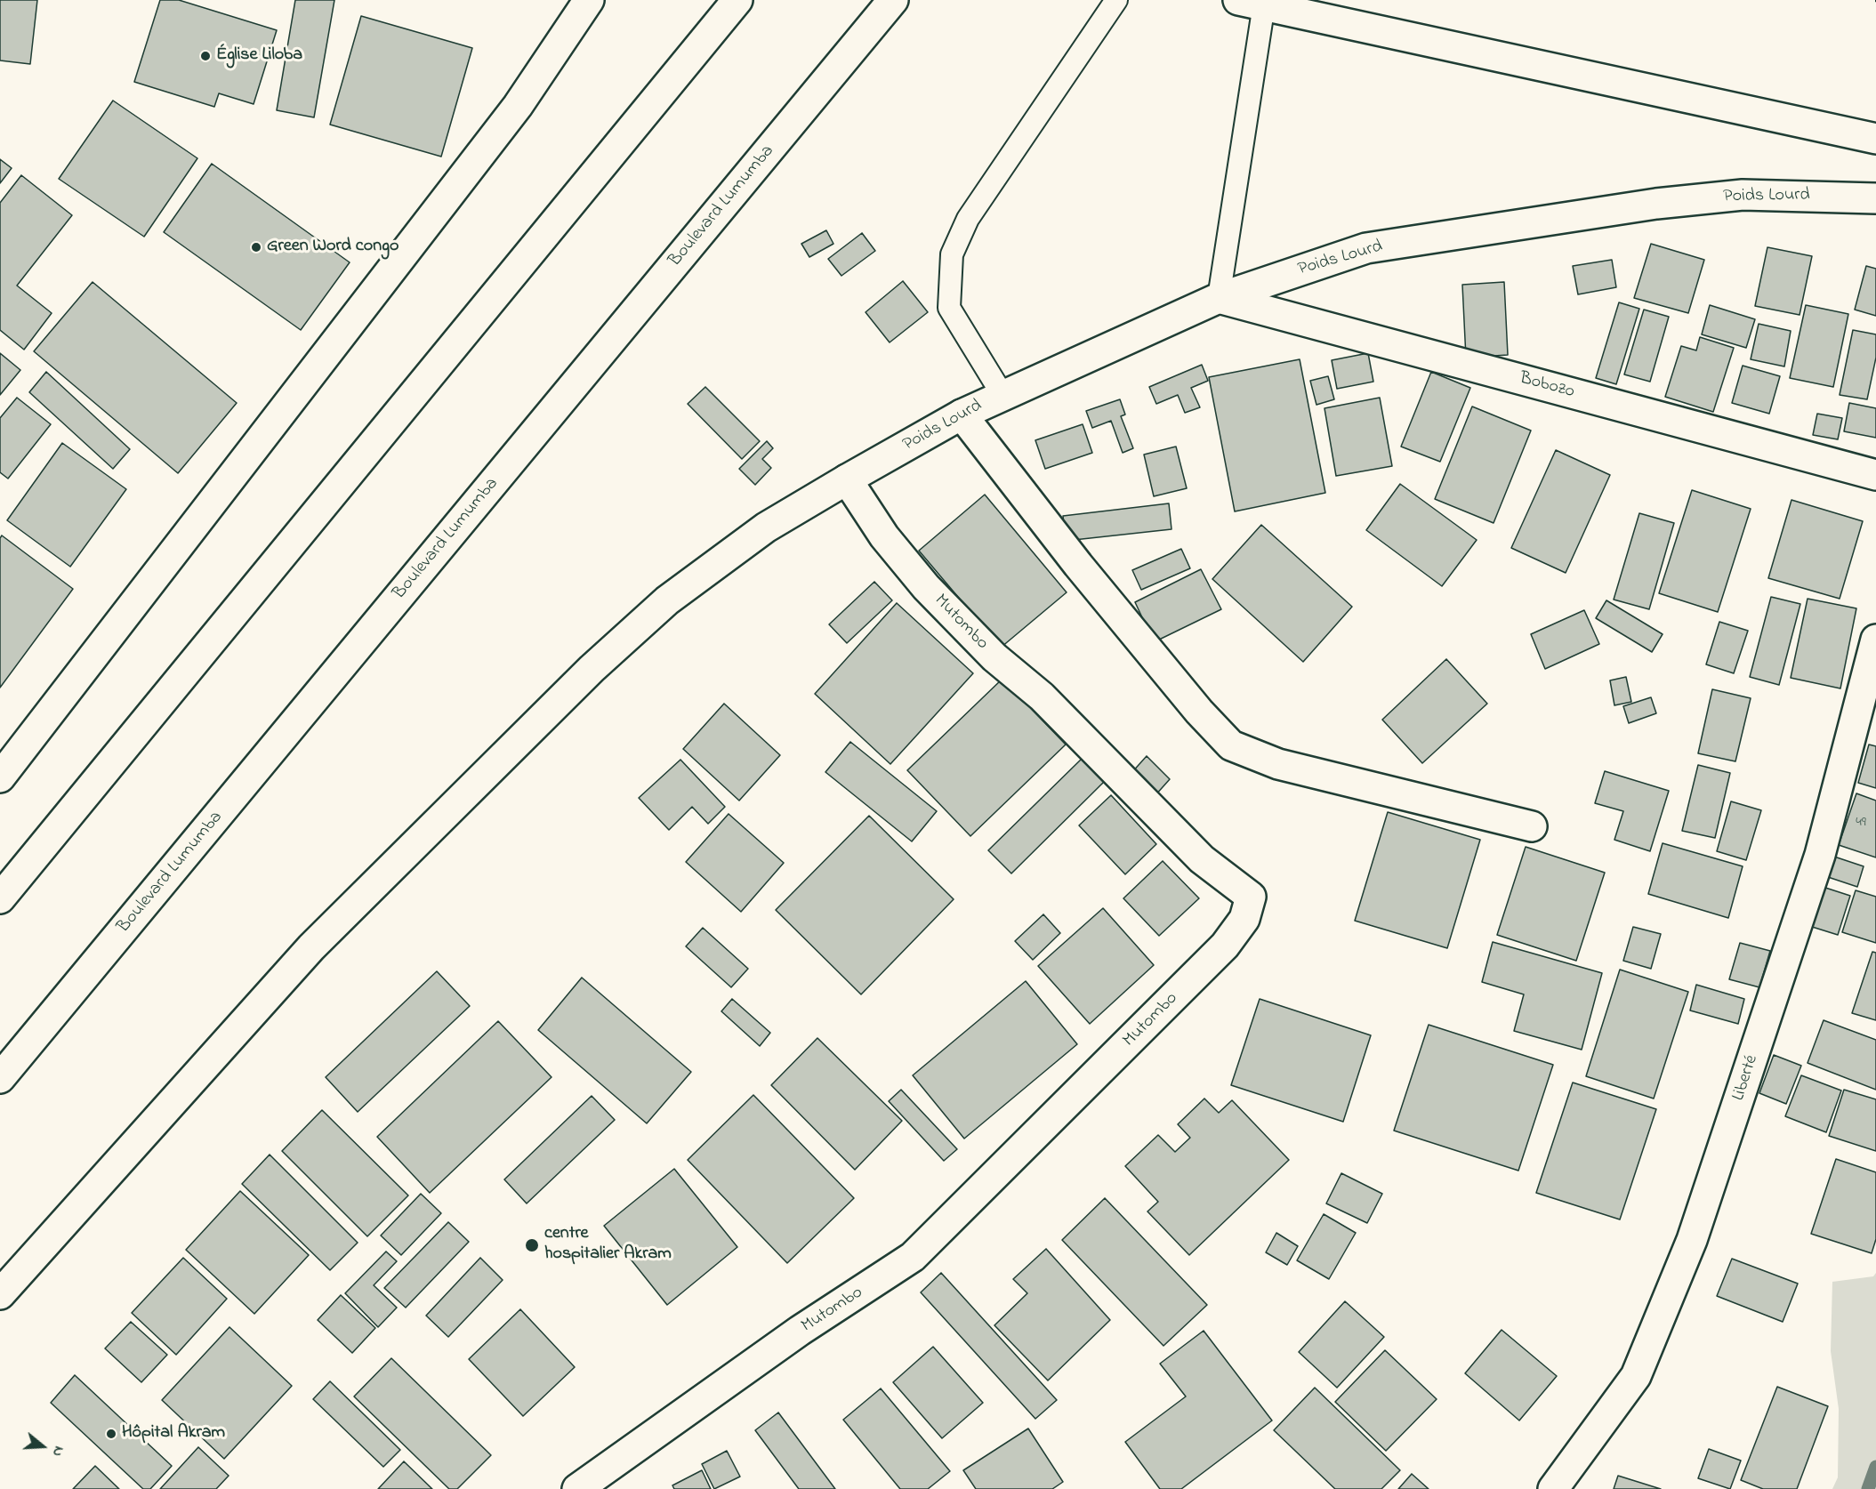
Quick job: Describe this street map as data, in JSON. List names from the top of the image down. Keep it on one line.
{"streets":{"main road":["Poids Lourd","Boulevard Lumumba","Bobozo","Mutombo","Liberté"]},"crossings":[["Poids Lourd","Bobozo"],["Poids Lourd","Mutombo"]],"places":["Église Liloba","Green Word congo","centre hospitalier Akram","Hôpital Akram"],"house_numbers":["49"],"north":"right"}
